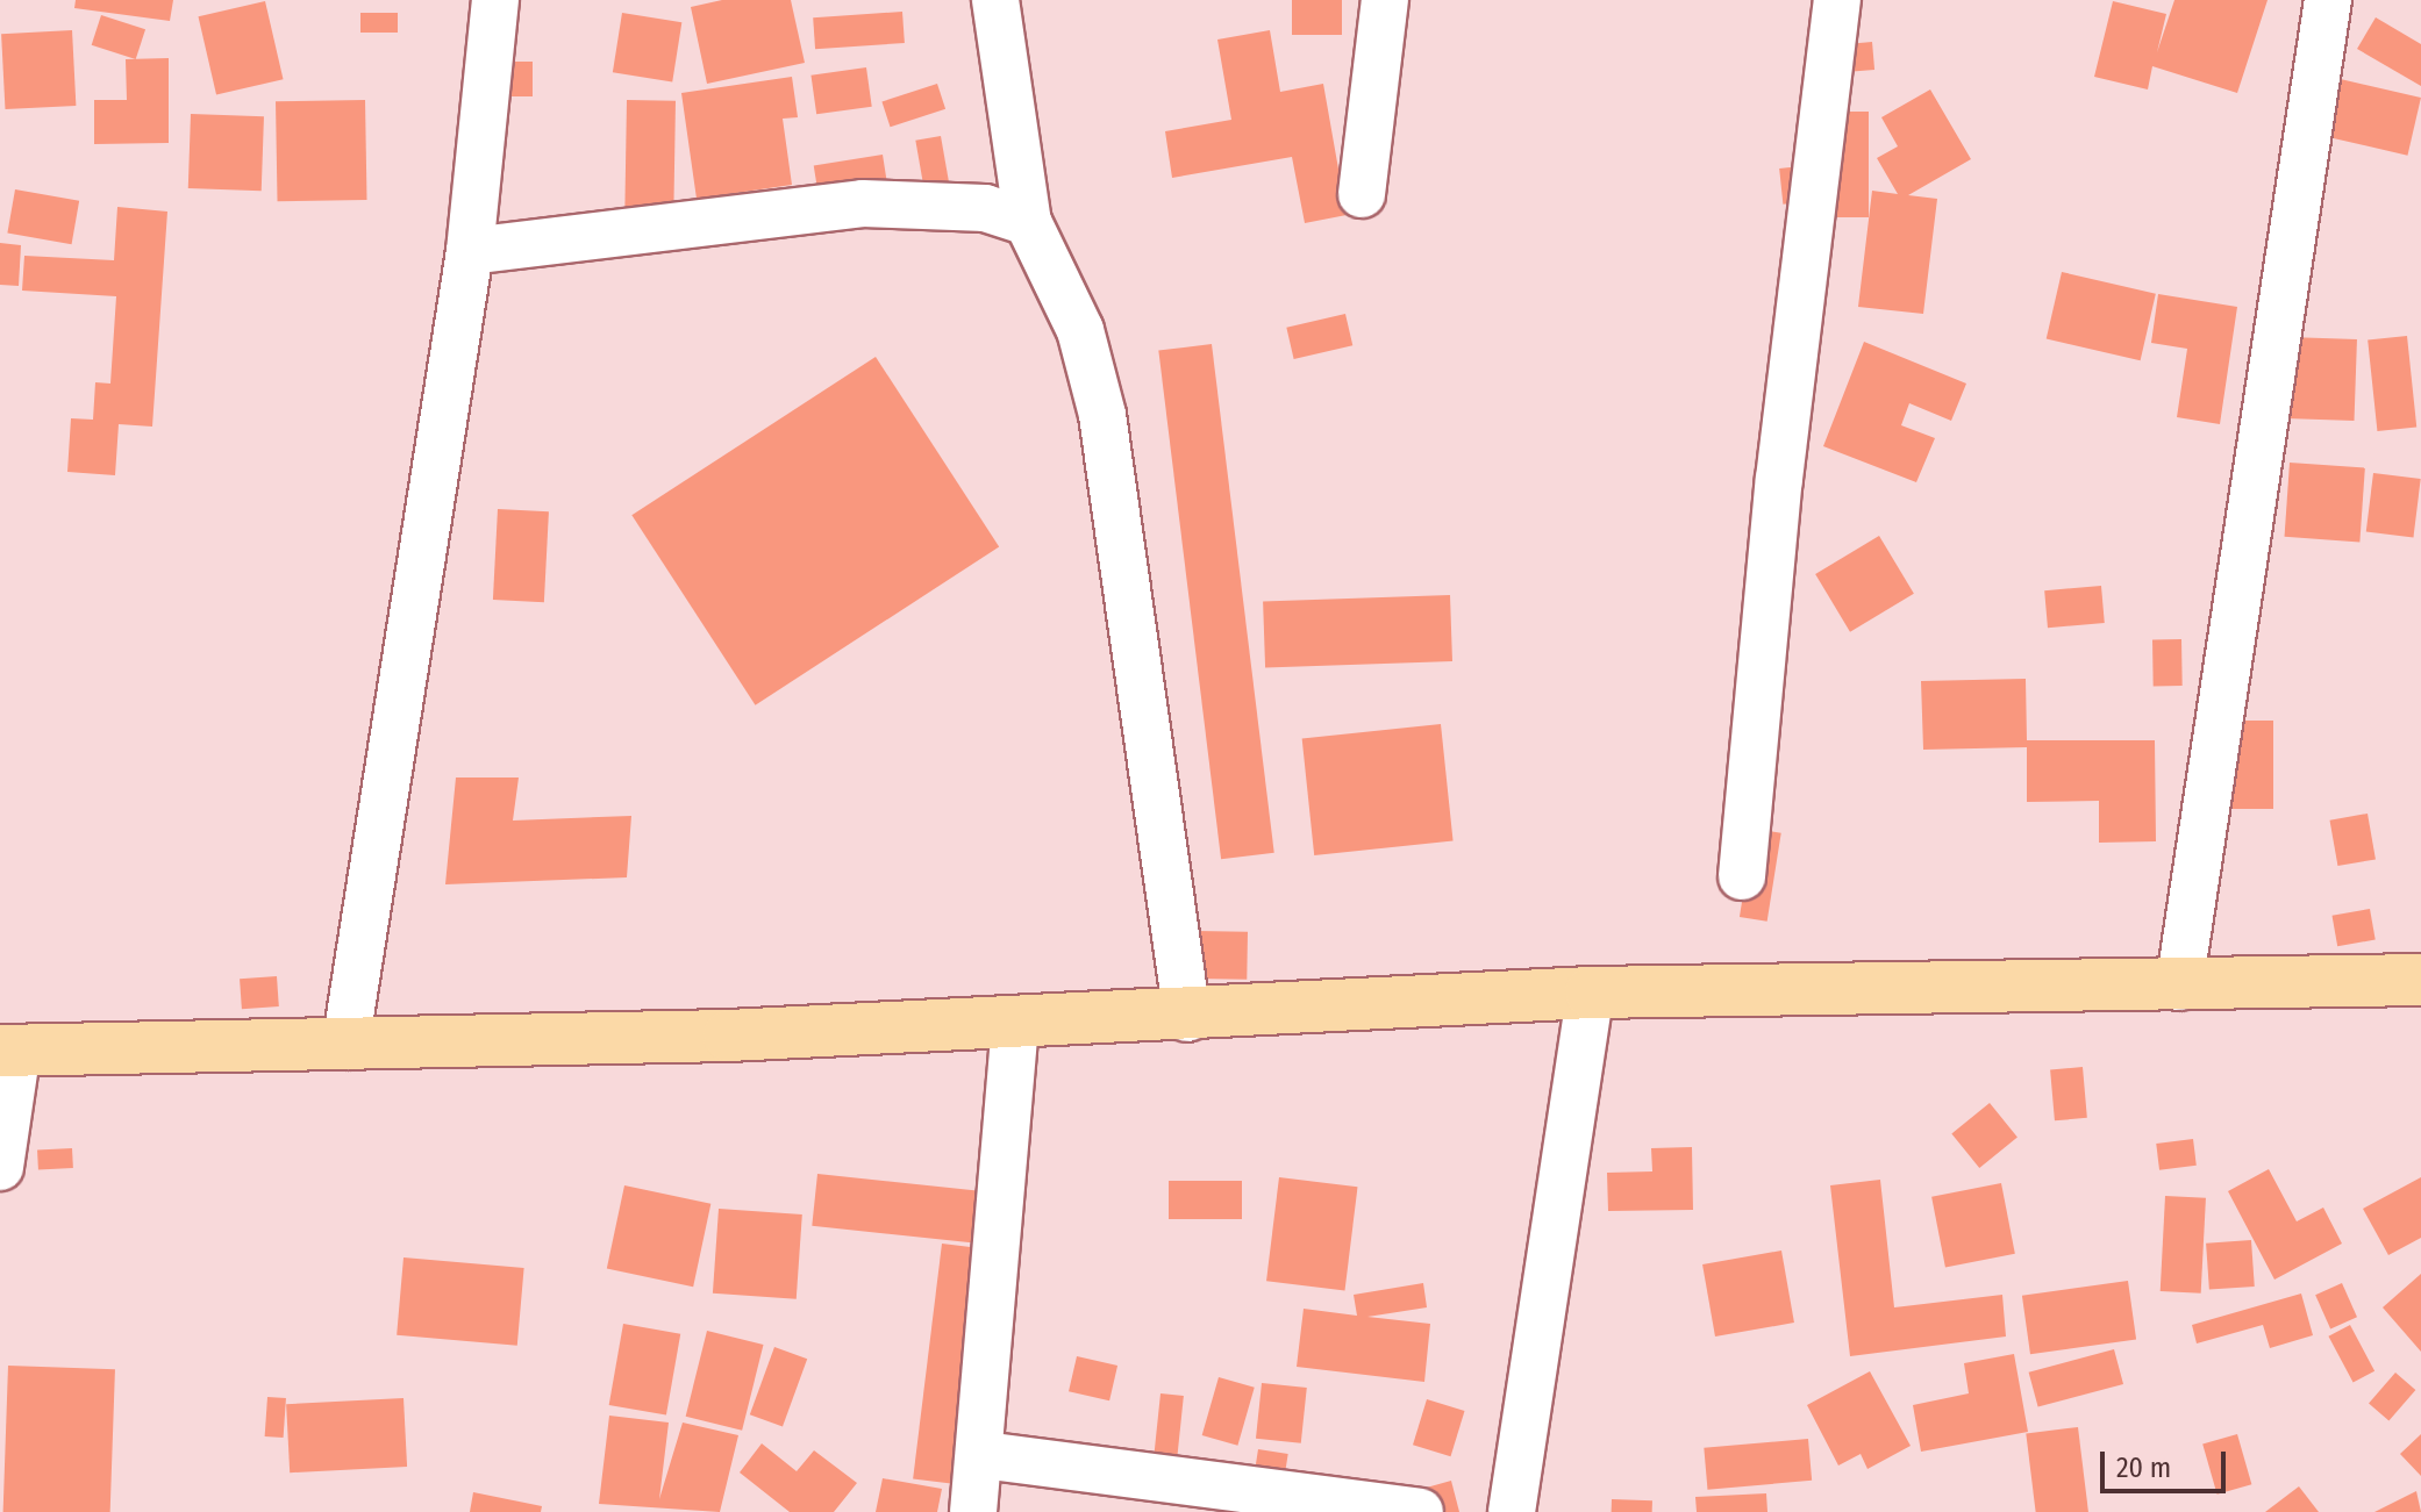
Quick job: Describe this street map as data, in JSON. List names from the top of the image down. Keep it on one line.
{"scale_bar":"20 m"}
